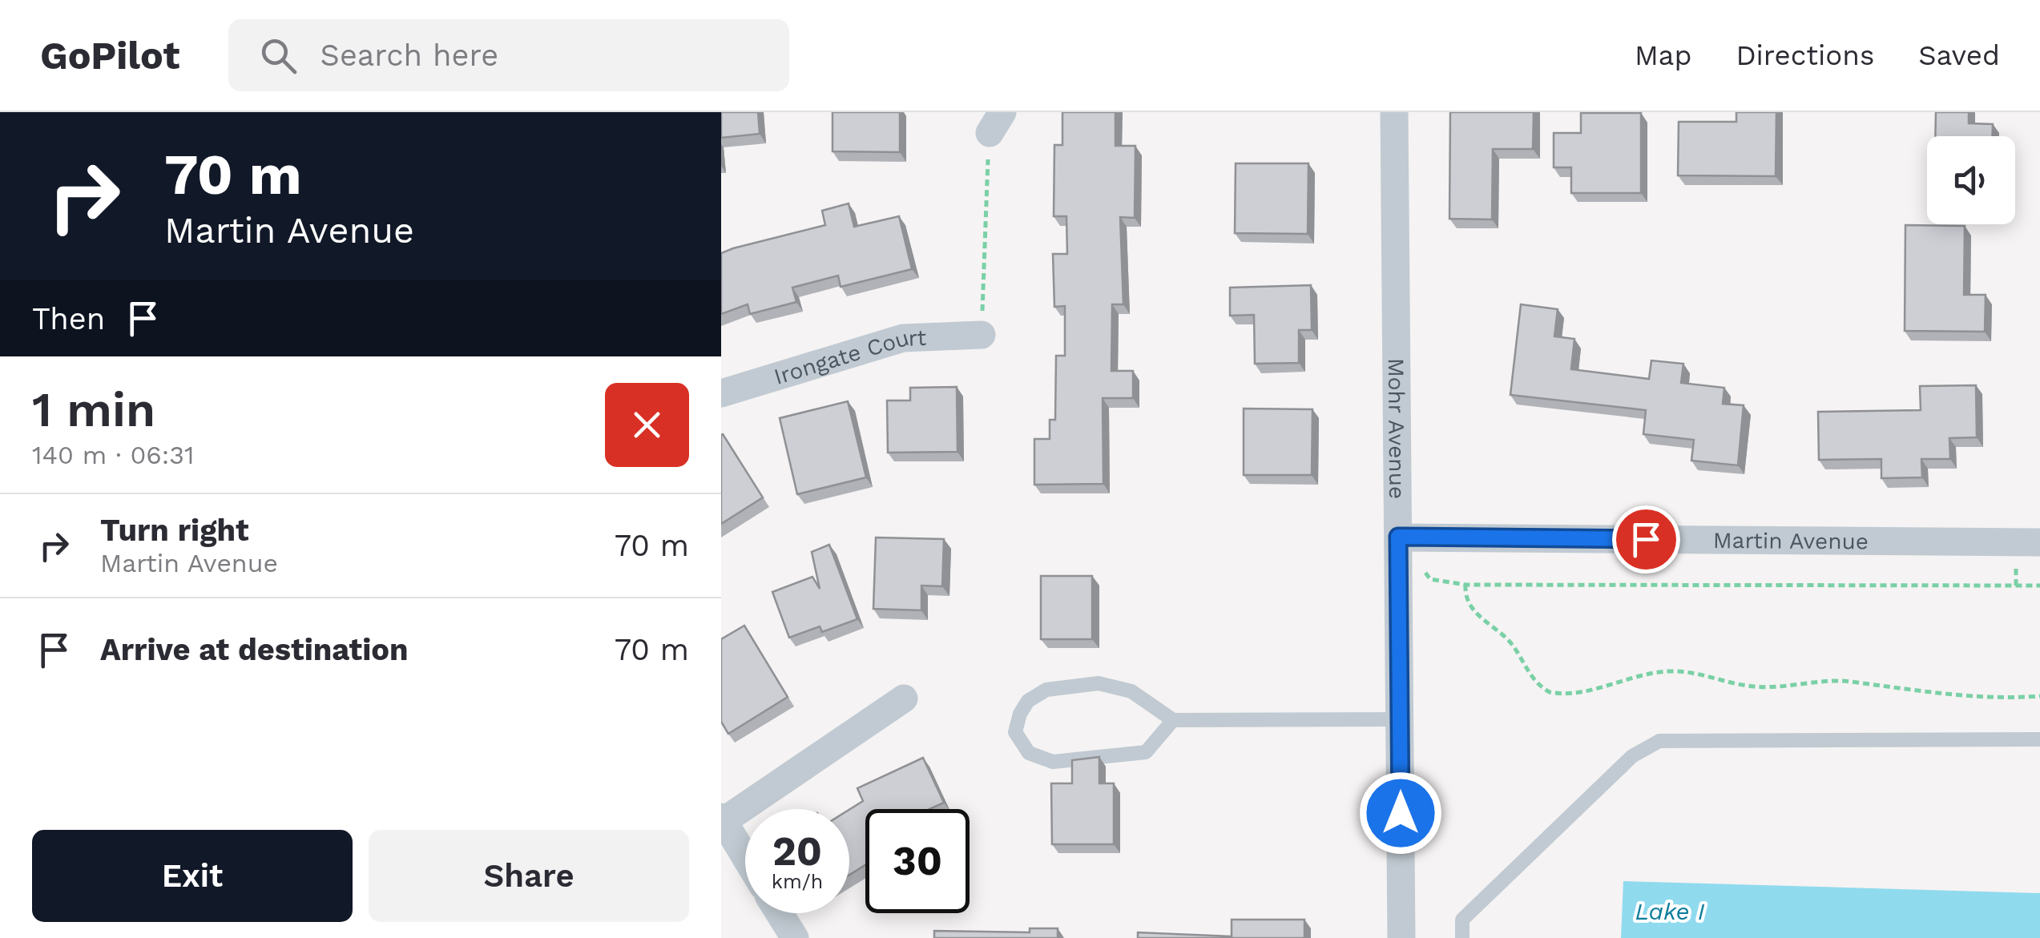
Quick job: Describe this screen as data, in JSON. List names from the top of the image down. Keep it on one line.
{"streets":{"street":["Irongate Court","Mohr Avenue","Martin Avenue"]},"crossings":[["Mohr Avenue","Martin Avenue"]],"water":["Lake I"],"page":{"header":"GoPilot","search":"Search here","nav":["Map","Directions","Saved"],"turn":["70 m","Martin Avenue"],"then":"Then","heading":["1 min","140 m · 06:31"],"list":[{"name":"Turn right","note":"Martin Avenue","value":"70 m"},{"name":"Arrive at destination","value":"70 m"}],"speed":"20 km/h","limit":"30","buttons":["Exit","Share"]}}
